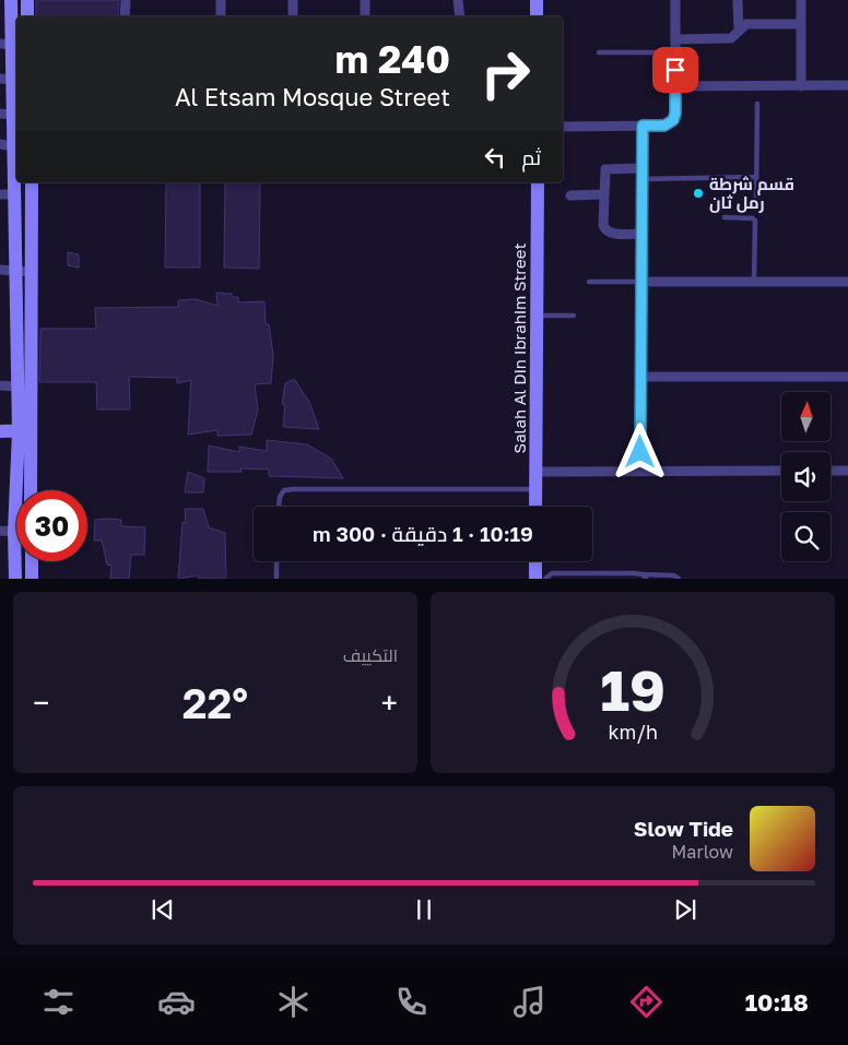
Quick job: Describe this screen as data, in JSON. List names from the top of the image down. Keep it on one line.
{"streets":{"main road":["Salah Al Din Ibrahim Street"]},"places":["قسم شرطة رمل ثان"],"north":"top","page":{"turn":["240 m","Al Etsam Mosque Street"],"then":"ثم","limit":"30","trip":"10:19 · 1 دقيقة · 300 m","tile":"التكييف","heat":["−","22°","+"],"song":["Slow Tide","Marlow"],"tabs":"10:18","gauge":["19","km/h"]}}
